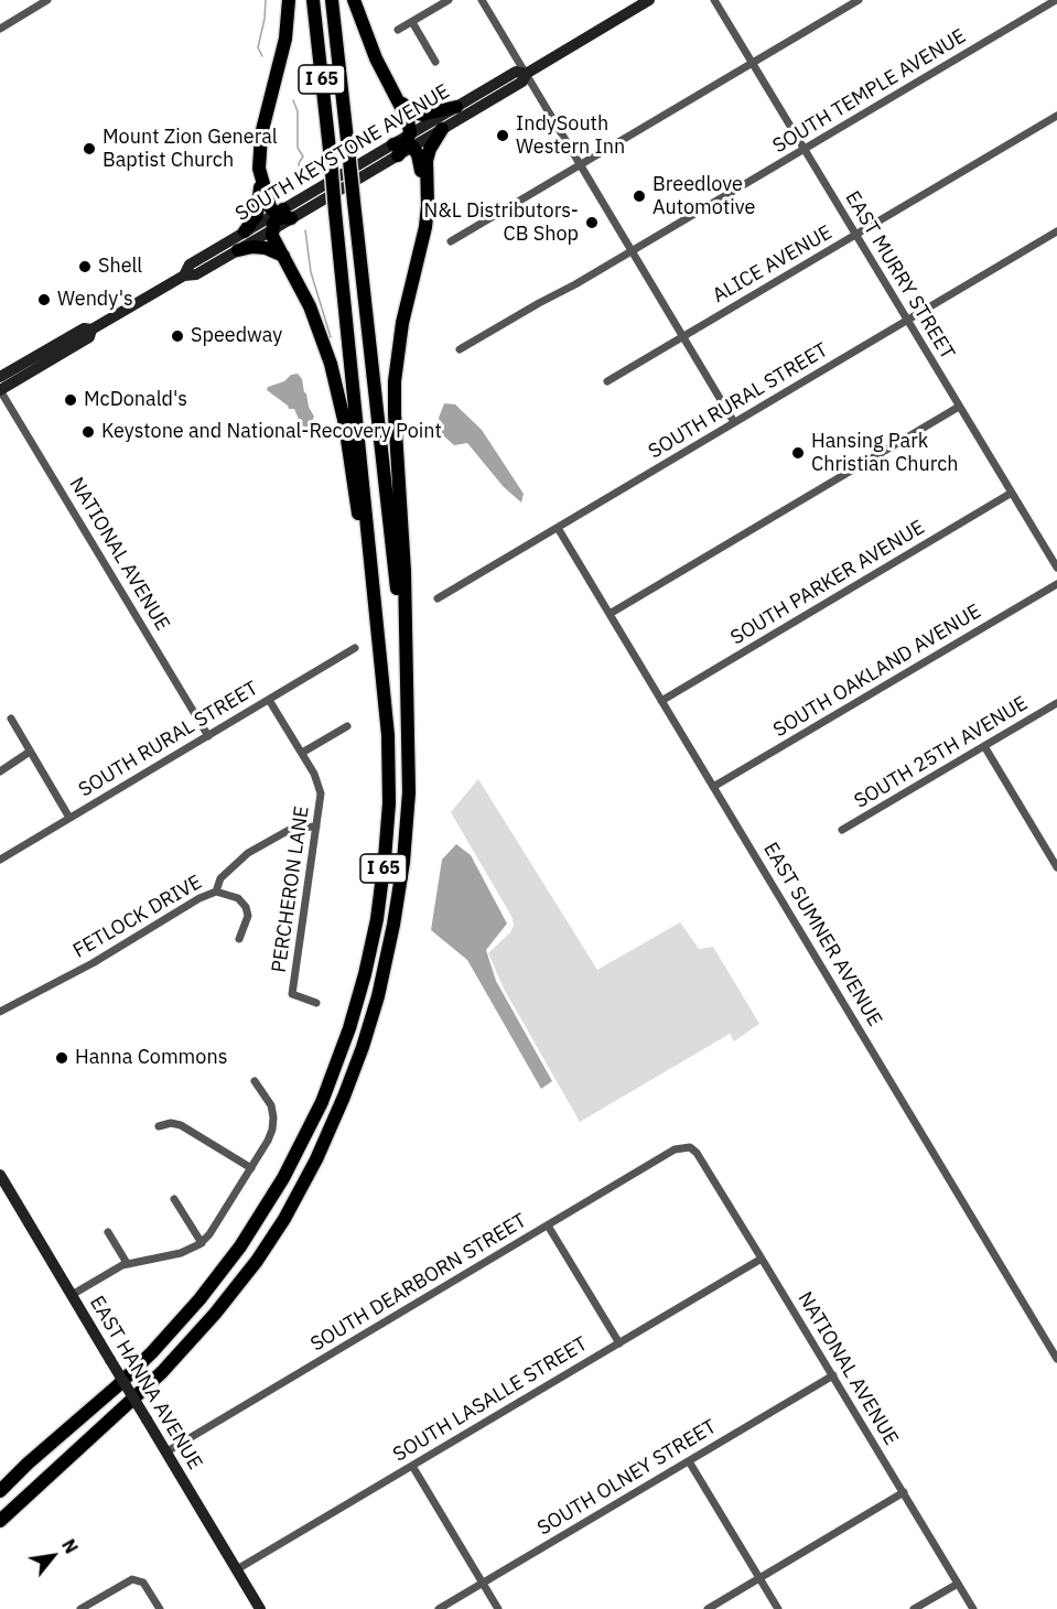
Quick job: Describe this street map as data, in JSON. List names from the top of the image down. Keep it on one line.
{"streets":{"highway":["I 65"],"main road":["SOUTH KEYSTONE AVENUE","EAST HANNA AVENUE"],"street":["SOUTH TEMPLE AVENUE","ALICE AVENUE","EAST MURRY STREET","SOUTH RURAL STREET","NATIONAL AVENUE","SOUTH PARKER AVENUE","SOUTH OAKLAND AVENUE","SOUTH 25TH AVENUE","PERCHERON LANE","FETLOCK DRIVE","EAST SUMNER AVENUE","SOUTH DEARBORN STREET","SOUTH LASALLE STREET","SOUTH OLNEY STREET"]},"crossings":[["SOUTH TEMPLE AVENUE","EAST MURRY STREET"],["SOUTH KEYSTONE AVENUE","NATIONAL AVENUE"],["ALICE AVENUE","EAST MURRY STREET"],["EAST MURRY STREET","SOUTH RURAL STREET"],["EAST MURRY STREET","SOUTH PARKER AVENUE"],["SOUTH RURAL STREET","NATIONAL AVENUE"],["SOUTH RURAL STREET","PERCHERON LANE"],["SOUTH RURAL STREET","EAST SUMNER AVENUE"],["NATIONAL AVENUE","SOUTH DEARBORN STREET"],["NATIONAL AVENUE","SOUTH LASALLE STREET"],["NATIONAL AVENUE","SOUTH OLNEY STREET"],["SOUTH PARKER AVENUE","EAST SUMNER AVENUE"],["SOUTH OAKLAND AVENUE","EAST SUMNER AVENUE"],["PERCHERON LANE","FETLOCK DRIVE"],["SOUTH DEARBORN STREET","EAST HANNA AVENUE"],["EAST HANNA AVENUE","SOUTH LASALLE STREET"]],"places":["IndySouth Western Inn","Mount Zion General Baptist Church","Breedlove Automotive","N&L Distributors- CB Shop","Shell","Wendy's","Speedway","McDonald's","Keystone and National-Recovery Point","Hansing Park Christian Church","Hanna Commons"],"north":"top right"}
